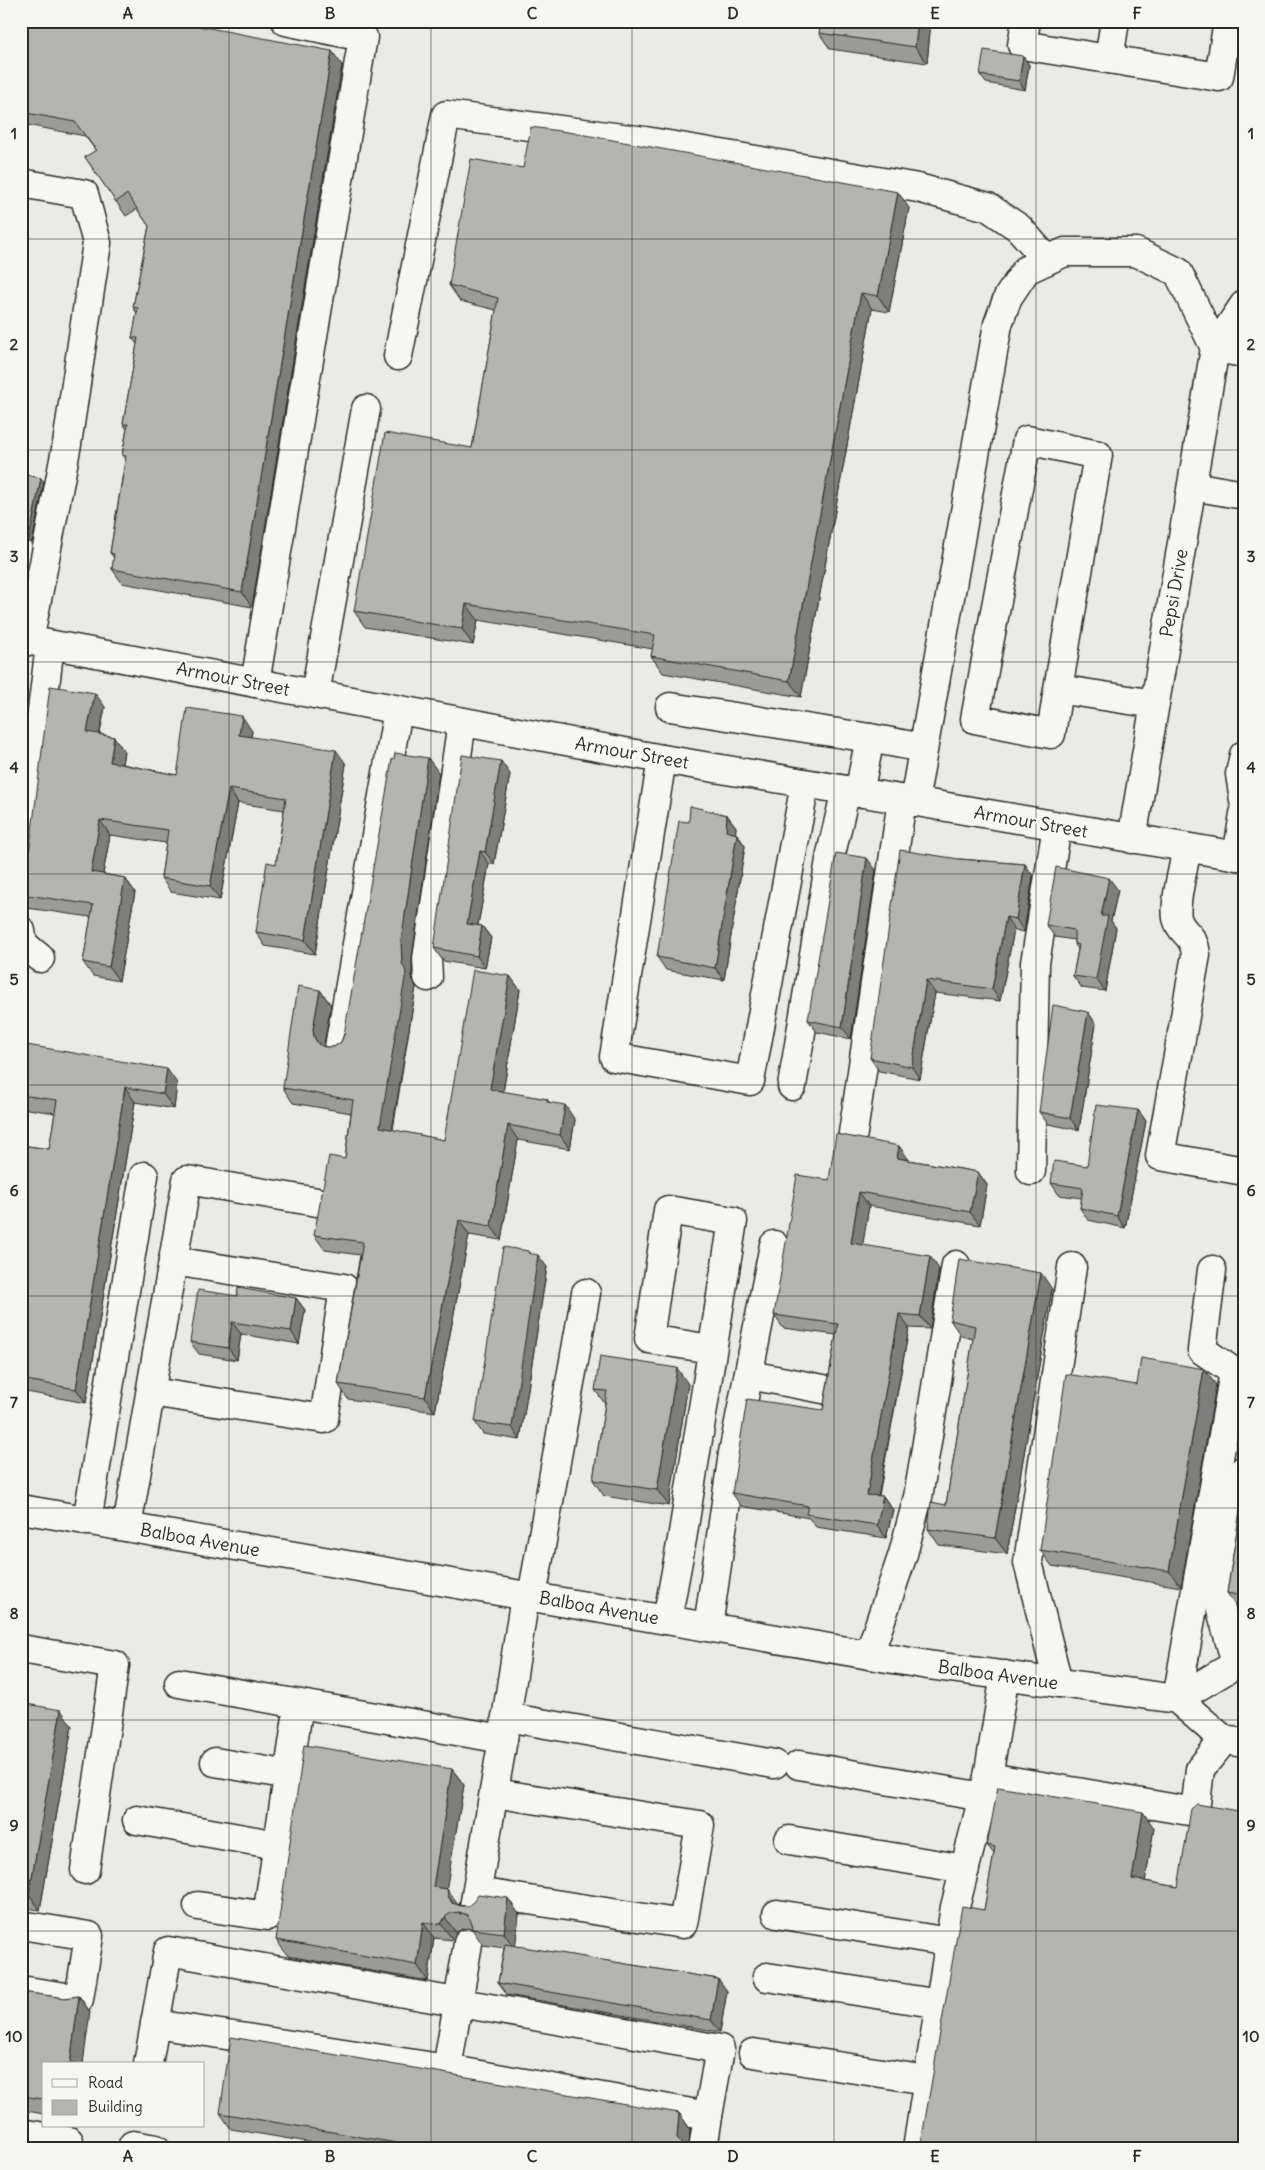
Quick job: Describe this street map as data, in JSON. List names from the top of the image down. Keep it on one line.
{"streets":{"street":["Pepsi Drive","Armour Street","Balboa Avenue"]},"crossings":[["Pepsi Drive","Armour Street"]],"legend":["Road","Building"],"grid":{"columns":["A","B","C","D","E","F"],"rows":["1","2","3","4","5","6","7","8","9","10"]}}
